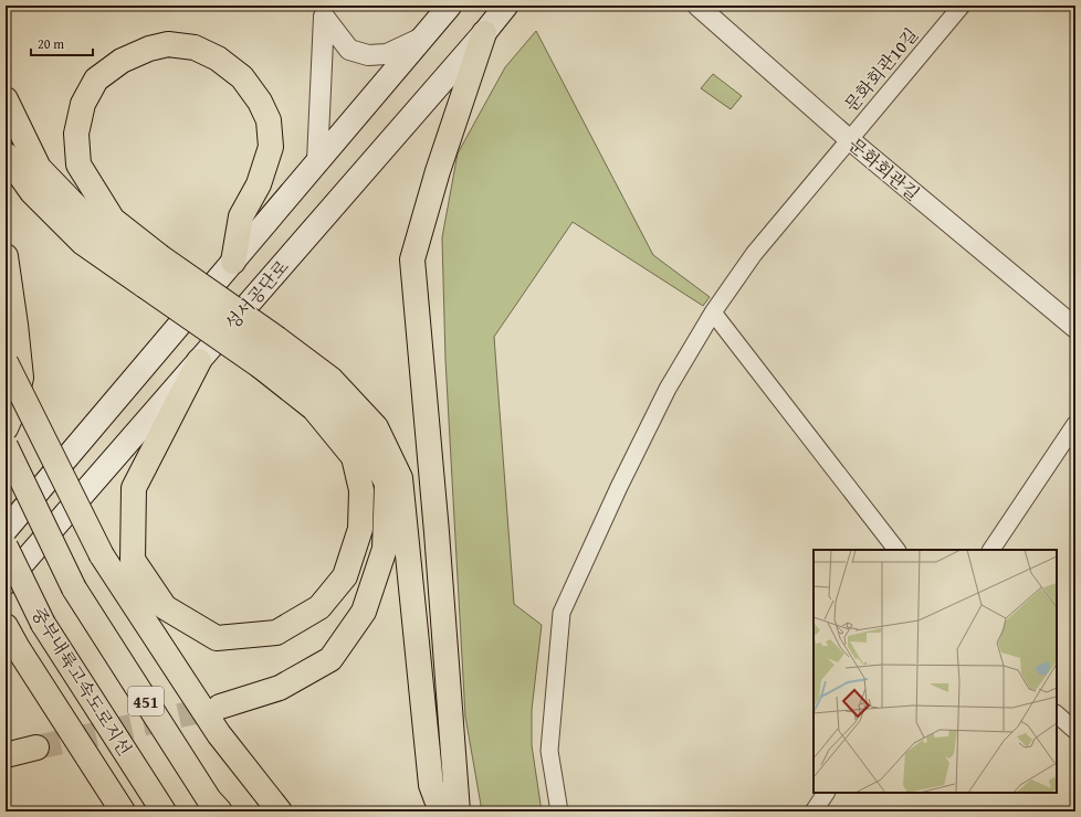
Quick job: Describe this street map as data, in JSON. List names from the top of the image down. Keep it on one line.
{"streets":{"highway":["중부내륙고속도로지선","451"],"main road":["성서공단로"],"street":["문화회관10길","문화회관길"]},"crossings":[["문화회관10길","문화회관길"]],"scale_bar":"20 m"}
